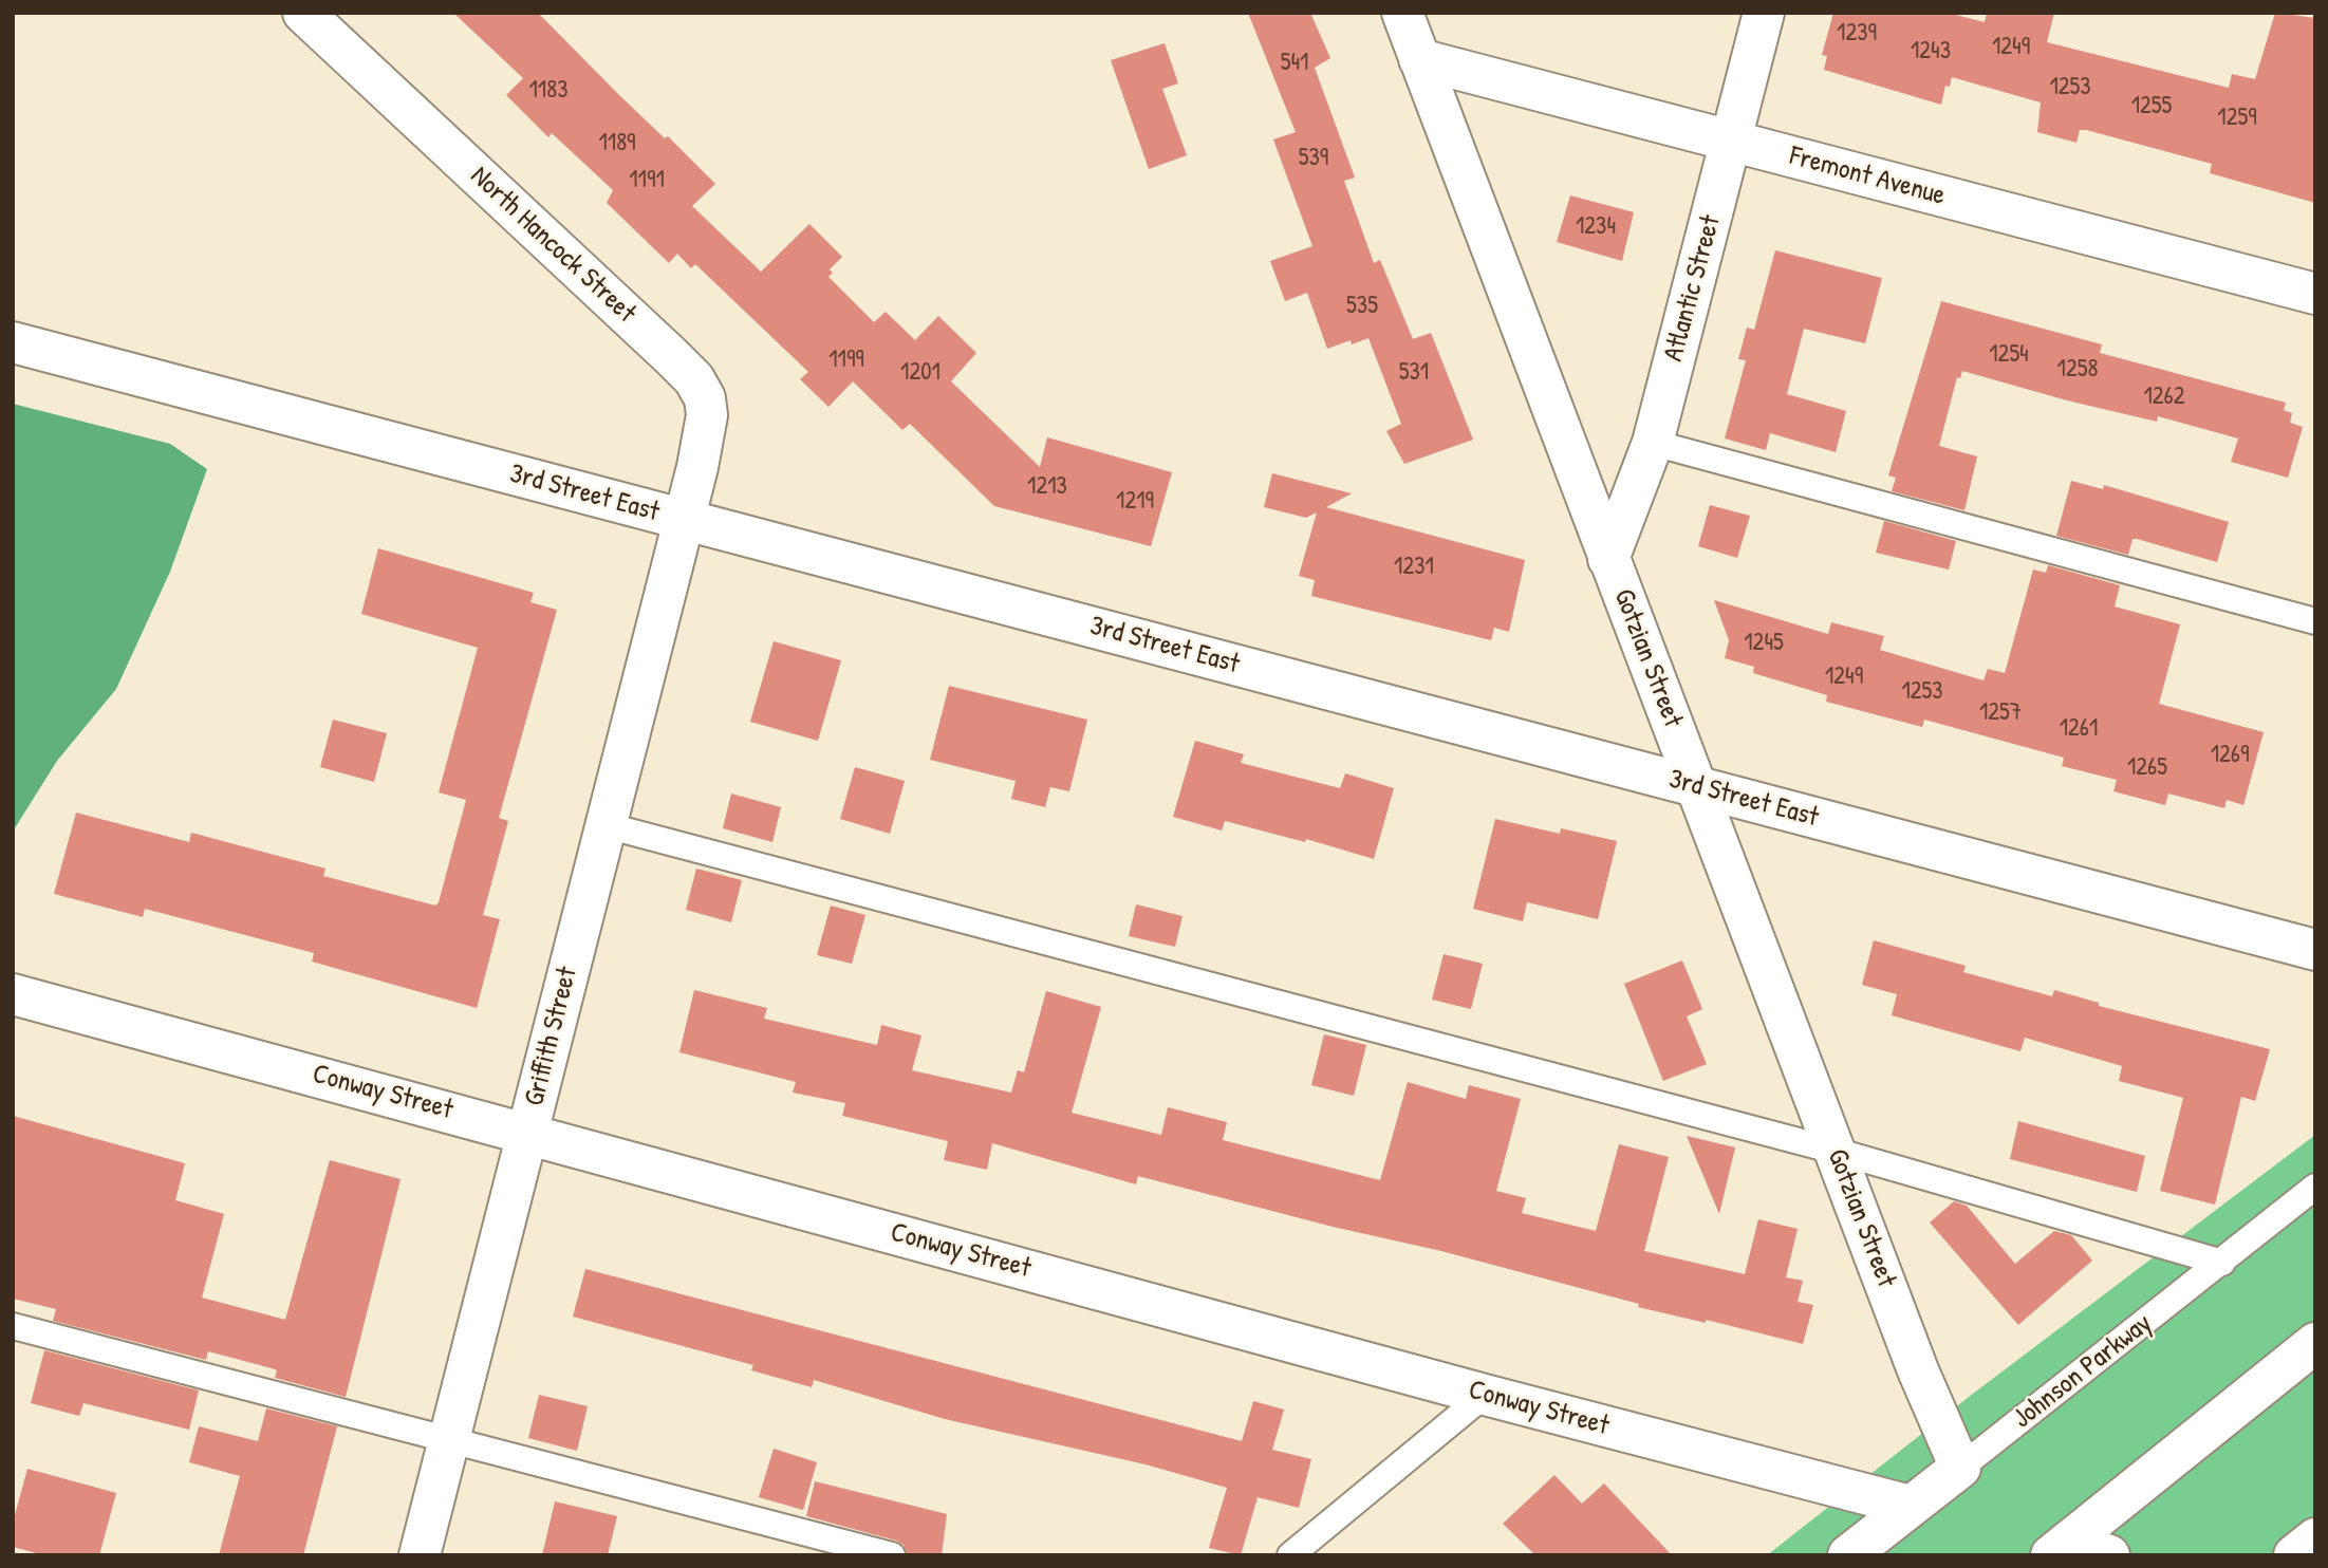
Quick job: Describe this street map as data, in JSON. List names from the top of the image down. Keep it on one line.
{"streets":{"street":["Fremont Avenue","North Hancock Street","Atlantic Street","3rd Street East","Gotzian Street","Griffith Street","Conway Street","Johnson Parkway"]},"crossings":[["Fremont Avenue","Atlantic Street"],["Fremont Avenue","Gotzian Street"],["North Hancock Street","3rd Street East"],["North Hancock Street","Griffith Street"],["Atlantic Street","Gotzian Street"],["3rd Street East","Gotzian Street"],["3rd Street East","Griffith Street"],["Gotzian Street","Johnson Parkway"],["Griffith Street","Conway Street"],["Conway Street","Johnson Parkway"]],"house_numbers":["1239","1249","1243","541","1253","1183","1255","1259","1189","539","1191","1234","535","1254","1199","1258","1201","531","1262","1213","1219","1231","1245","1249","1253","1257","1261","1269","1265"]}
